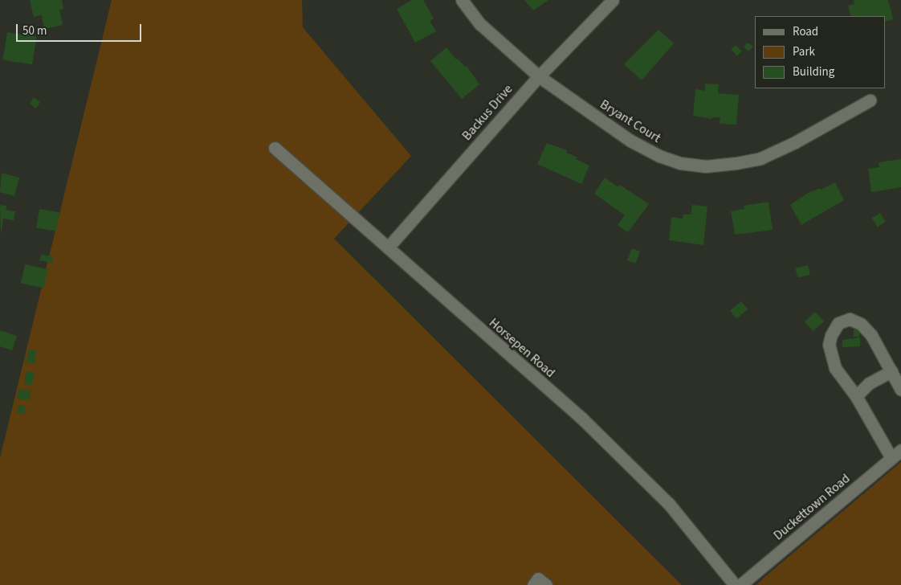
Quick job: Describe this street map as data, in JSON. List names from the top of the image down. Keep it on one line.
{"streets":{"street":["Backus Drive","Bryant Court","Horsepen Road","Duckettown Road"]},"crossings":[["Backus Drive","Bryant Court"],["Backus Drive","Horsepen Road"]],"legend":["Road","Park","Building"],"scale_bar":"50 m"}
